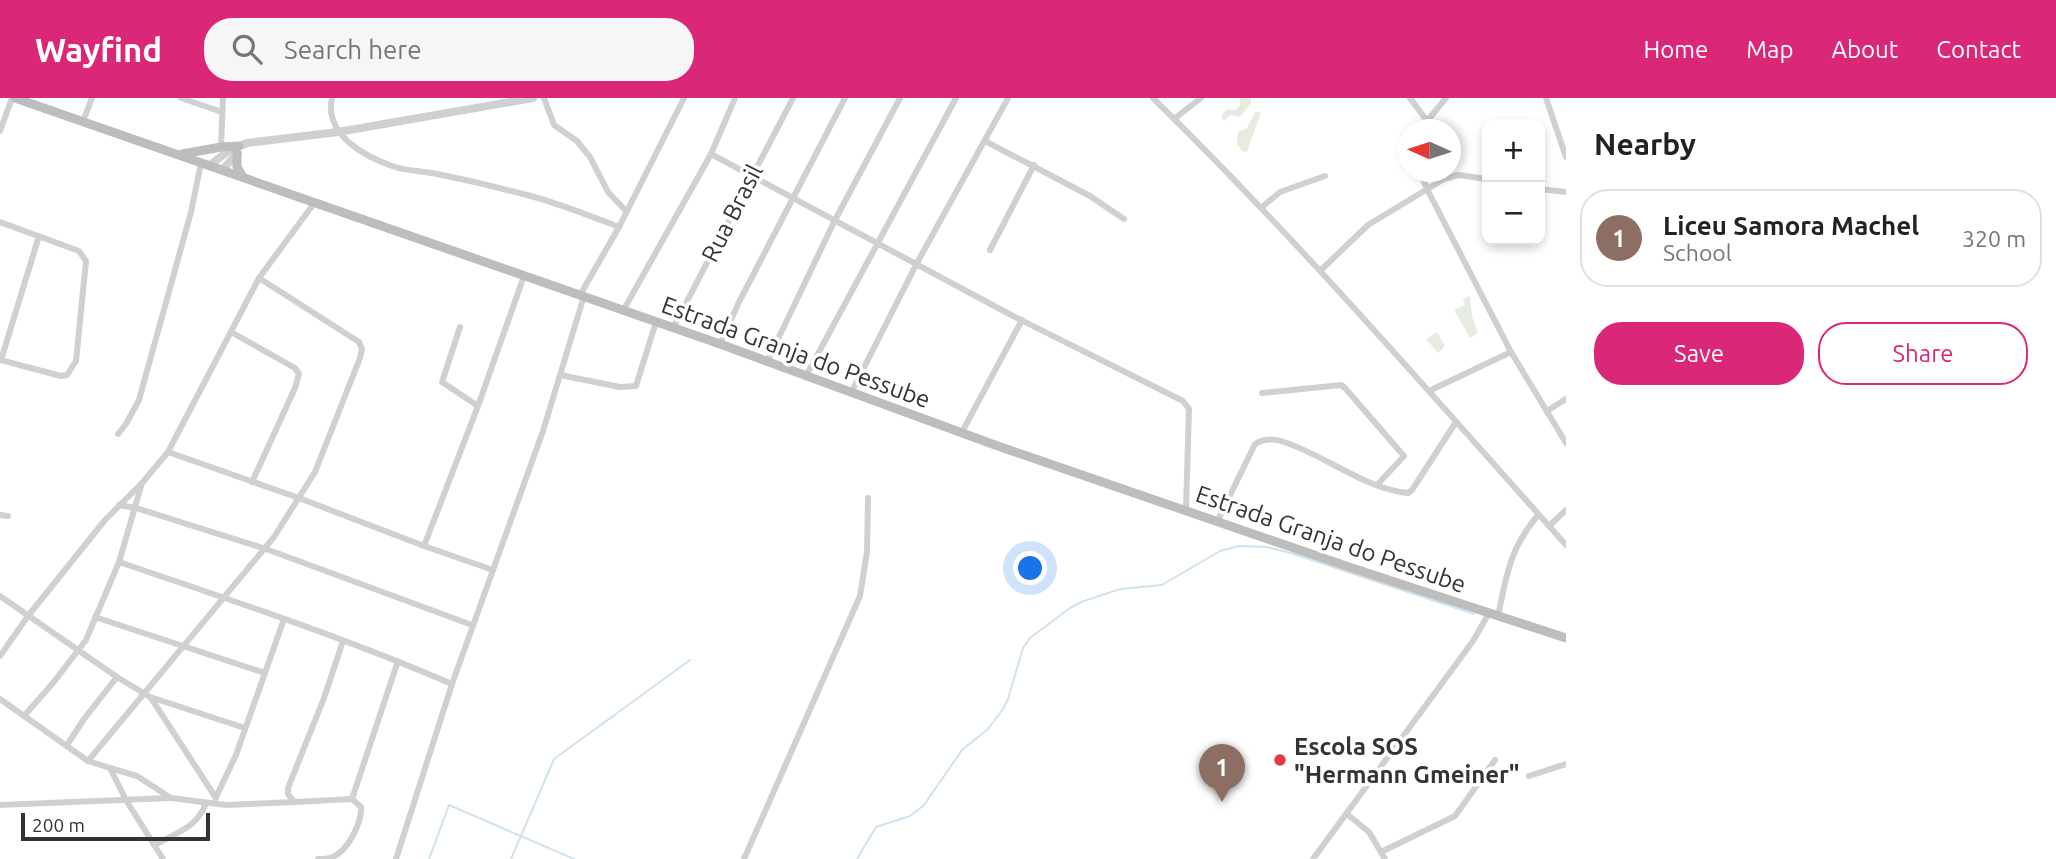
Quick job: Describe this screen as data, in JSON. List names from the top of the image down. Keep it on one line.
{"streets":{"main road":["Estrada Granja do Pessube"],"street":["Rua Brasil"]},"crossings":[["Rua Brasil","Estrada Granja do Pessube"]],"places":["Escola SOS \"Hermann Gmeiner\""],"scale_bar":"200 m","north":"left","page":{"header":"Wayfind","search":"Search here","nav":["Home","Map","About","Contact"],"heading":"Nearby","map_buttons":["+","−"],"list":[{"mark":"1","name":"Liceu Samora Machel","note":"School","value":"320 m"}],"buttons":["Save","Share"],"pins":"1","scale":"200 m"}}
